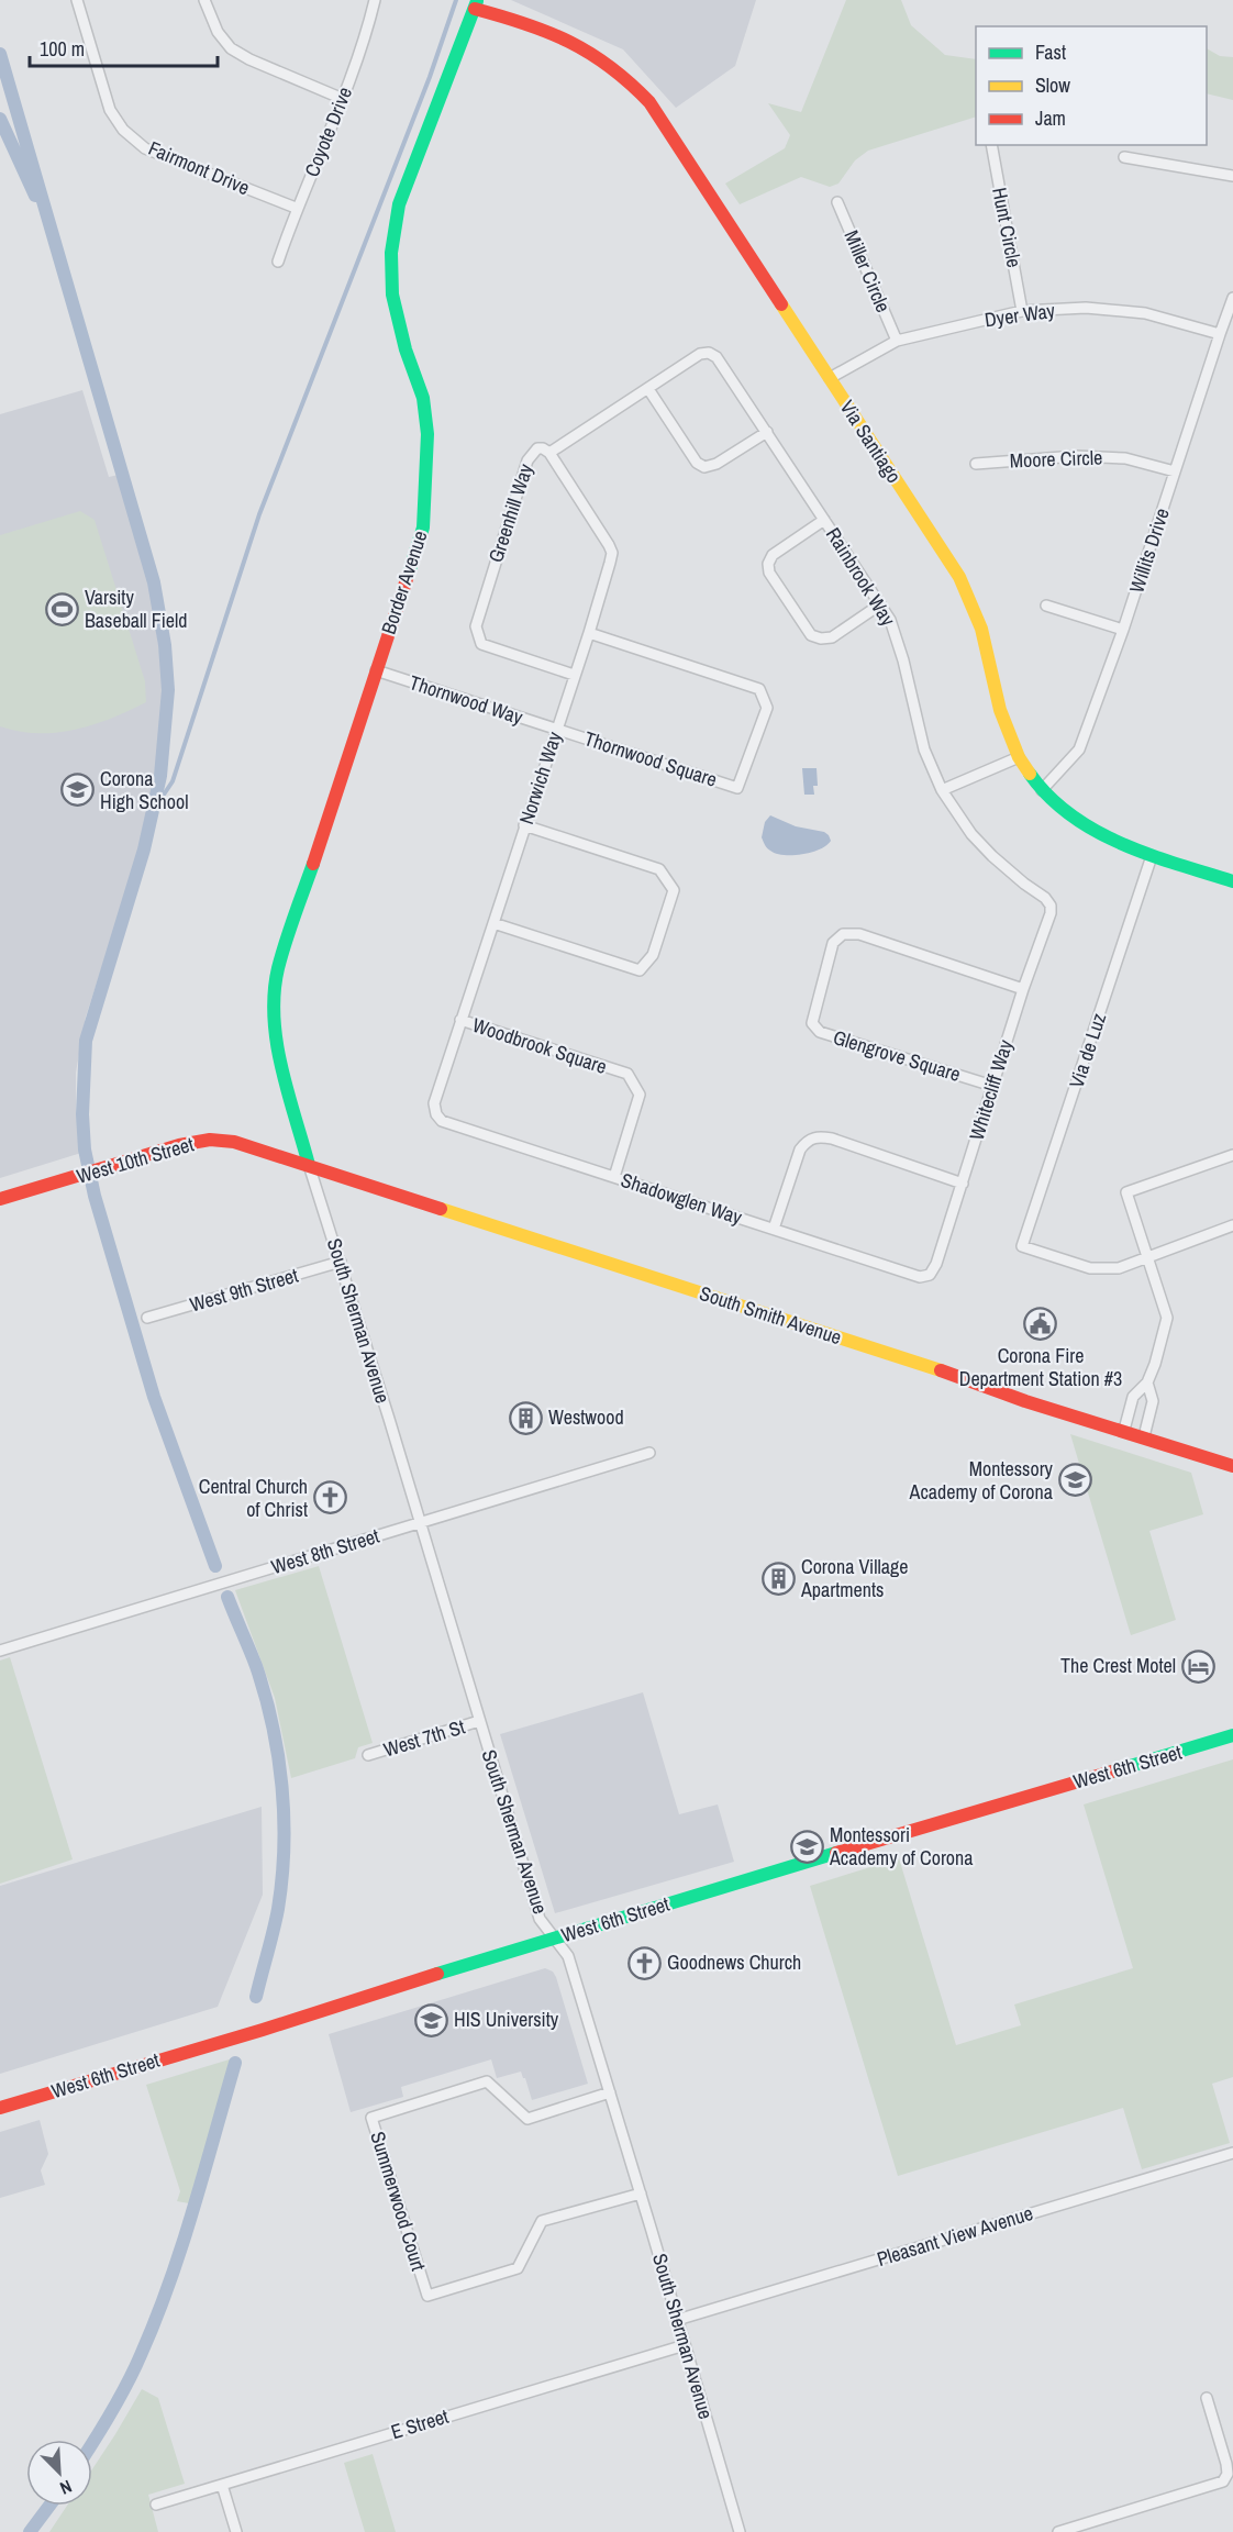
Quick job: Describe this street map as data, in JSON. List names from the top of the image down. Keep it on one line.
{"streets":{"main road":["Via Santiago","Border Avenue","West 10th Street","South Smith Avenue","West 6th Street"],"street":["Coyote Drive","Fairmont Drive","Hunt Circle","Miller Circle","Dyer Way","Moore Circle","Greenhill Way","Willits Drive","Rainbrook Way","Thornwood Way","Thornwood Square","Norwich Way","Woodbrook Square","Via de Luz","Glengrove Square","Whitecliff Way","Shadowglen Way","West 9th Street","South Sherman Avenue","West 8th Street","West 7th St","Summerwood Court","Pleasant View Avenue","E Street"]},"crossings":[["Coyote Drive","Fairmont Drive"],["Hunt Circle","Dyer Way"],["Miller Circle","Dyer Way"],["Dyer Way","Via Santiago"],["Dyer Way","Willits Drive"],["Via Santiago","Willits Drive"],["Via Santiago","Border Avenue"],["Via Santiago","Via de Luz"],["Moore Circle","Willits Drive"],["Greenhill Way","Rainbrook Way"],["Greenhill Way","Norwich Way"],["Rainbrook Way","Whitecliff Way"],["Border Avenue","Thornwood Way"],["Border Avenue","West 10th Street"],["Border Avenue","South Smith Avenue"],["Border Avenue","South Sherman Avenue"],["Thornwood Way","Thornwood Square"],["Thornwood Way","Norwich Way"],["Thornwood Square","Norwich Way"],["Norwich Way","Woodbrook Square"],["Norwich Way","Shadowglen Way"],["Woodbrook Square","Shadowglen Way"],["Glengrove Square","Whitecliff Way"],["Whitecliff Way","Shadowglen Way"],["West 10th Street","South Smith Avenue"],["West 10th Street","South Sherman Avenue"],["West 9th Street","South Sherman Avenue"],["South Smith Avenue","South Sherman Avenue"],["South Sherman Avenue","West 8th Street"],["South Sherman Avenue","West 7th St"],["South Sherman Avenue","West 6th Street"],["South Sherman Avenue","Summerwood Court"],["South Sherman Avenue","Pleasant View Avenue"],["South Sherman Avenue","E Street"]],"places":{"sports":["Varsity Baseball Field"],"school or university":["Corona High School","Montessory Academy of Corona","Montessori Academy of Corona","HIS University"],"public building":["Corona Fire Department Station #3"],"building":["Westwood","Corona Village Apartments"],"church":["Central Church of Christ","Goodnews Church"],"hotel":["The Crest Motel"]},"legend":["Fast","Slow","Jam"],"scale_bar":"100 m","north":"bottom right"}
